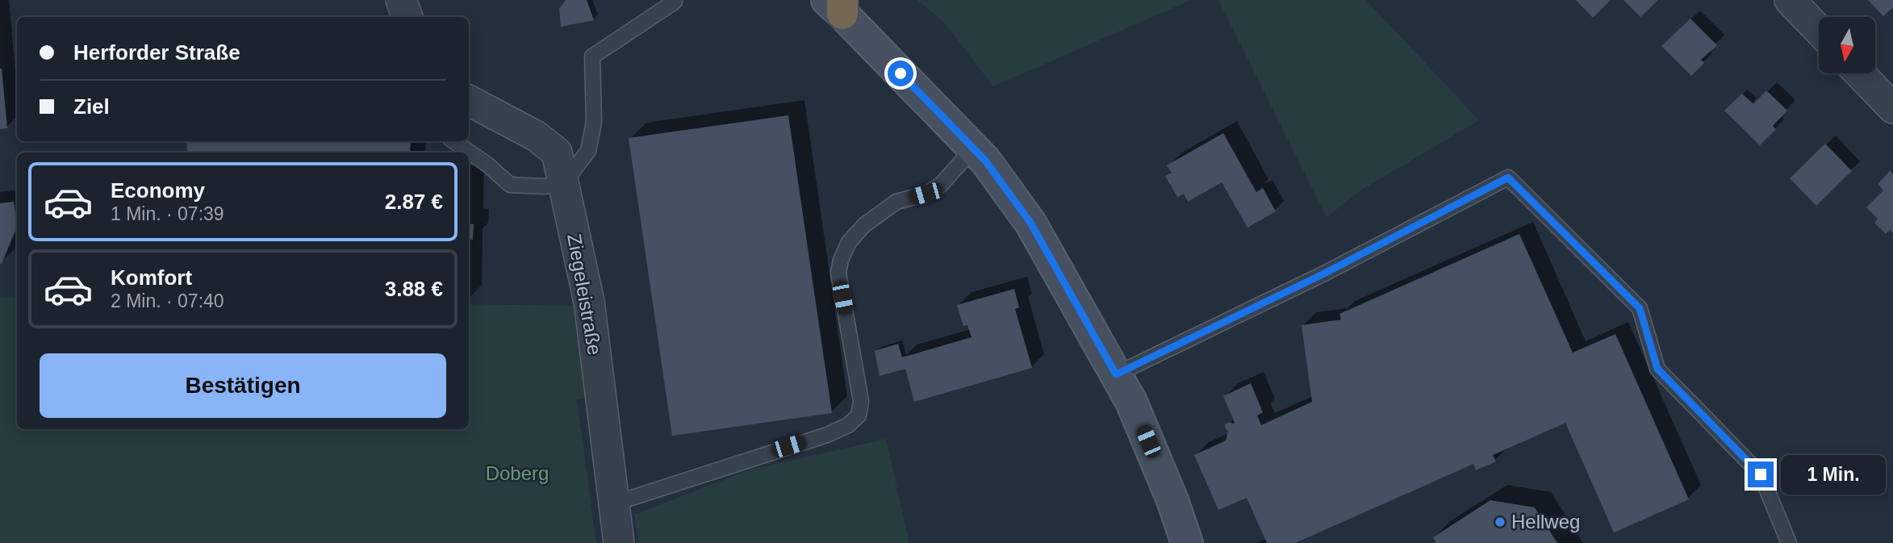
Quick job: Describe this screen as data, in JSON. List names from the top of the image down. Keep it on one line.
{"streets":{"street":["Ziegeleistraße"]},"parks":["Doberg"],"places":["Hellweg"],"north":"bottom","page":{"banner":["Herforder Straße","Ziel"],"list":[{"name":"Economy","note":"1 Min. · 07:39","value":"2.87 €"},{"name":"Komfort","note":"2 Min. · 07:40","value":"3.88 €"}],"buttons":"Bestätigen","bubble":"1 Min."}}
